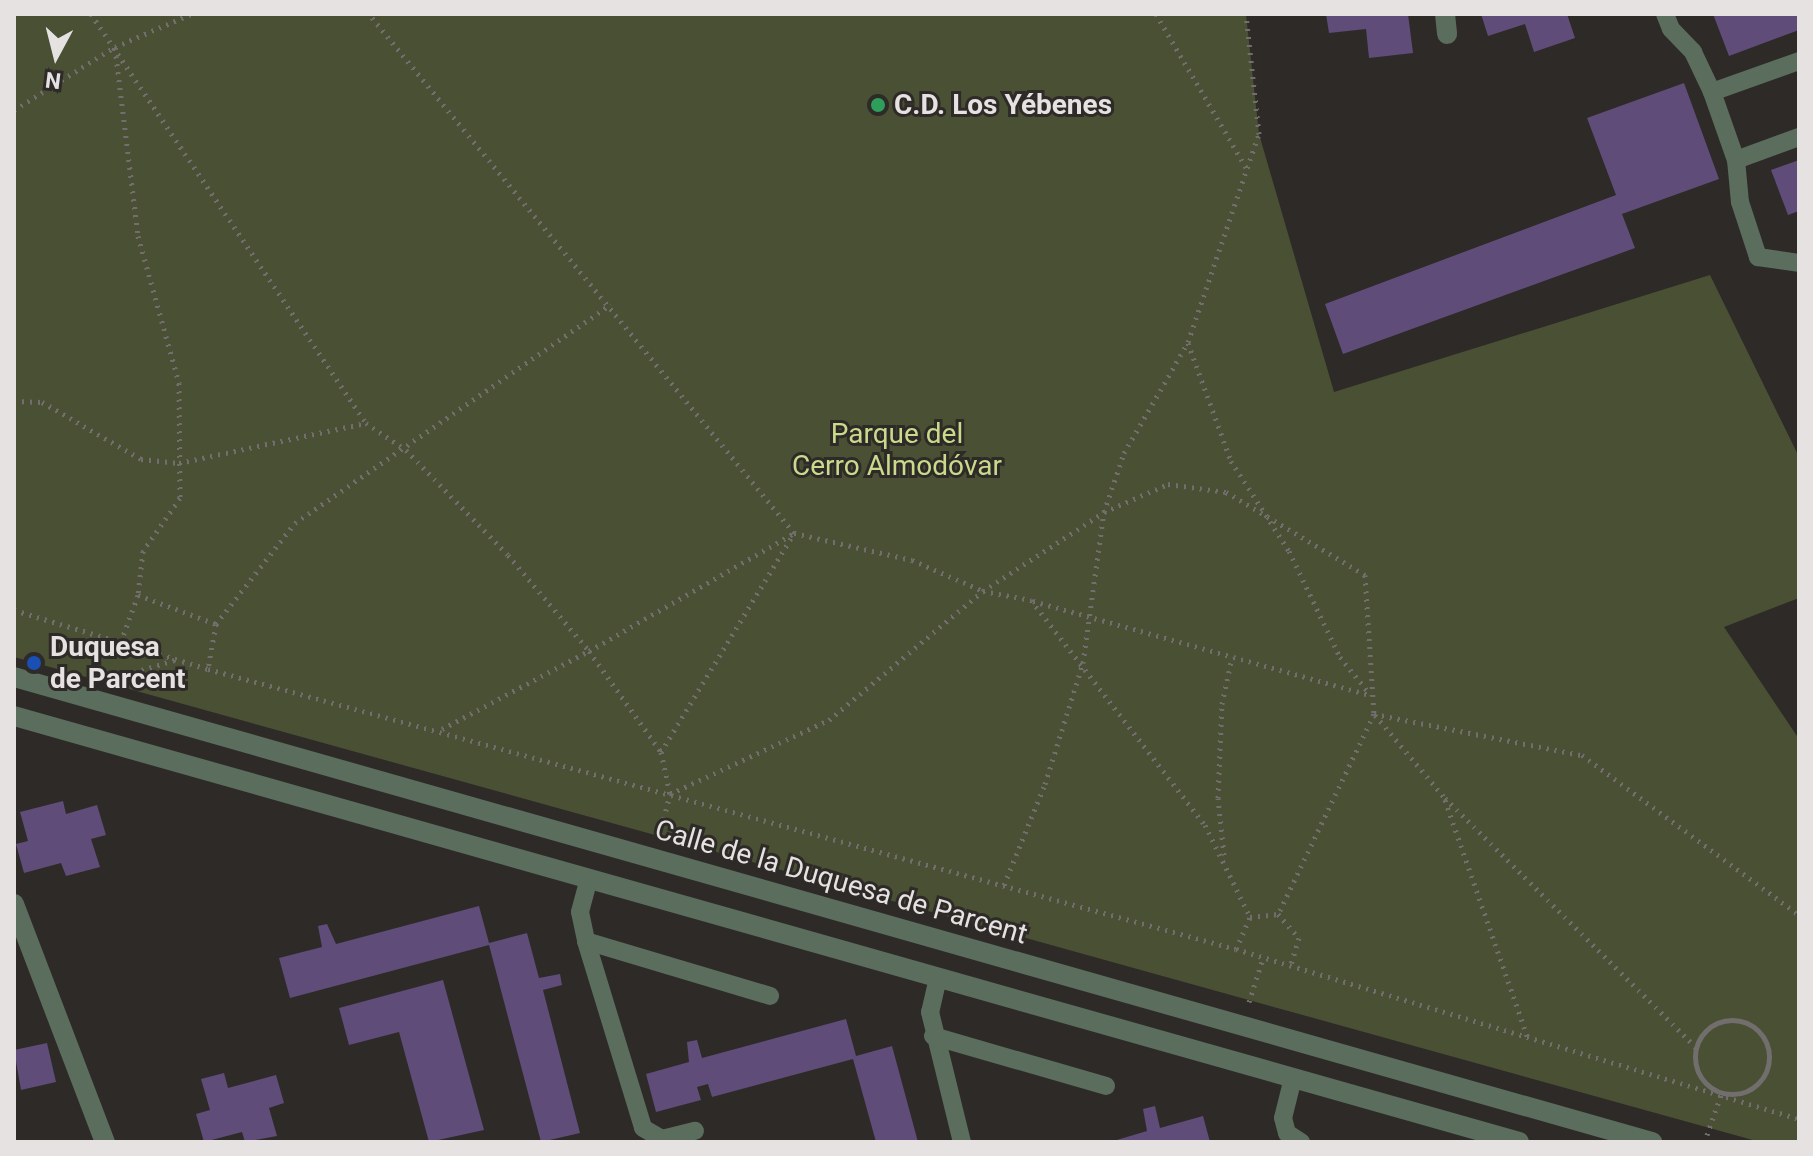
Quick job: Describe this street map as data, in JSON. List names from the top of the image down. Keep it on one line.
{"streets":{"street":["Calle de la Duquesa de Parcent"]},"parks":["Parque del Cerro Almodóvar"],"places":["C.D. Los Yébenes","Duquesa de Parcent"],"north":"bottom"}
